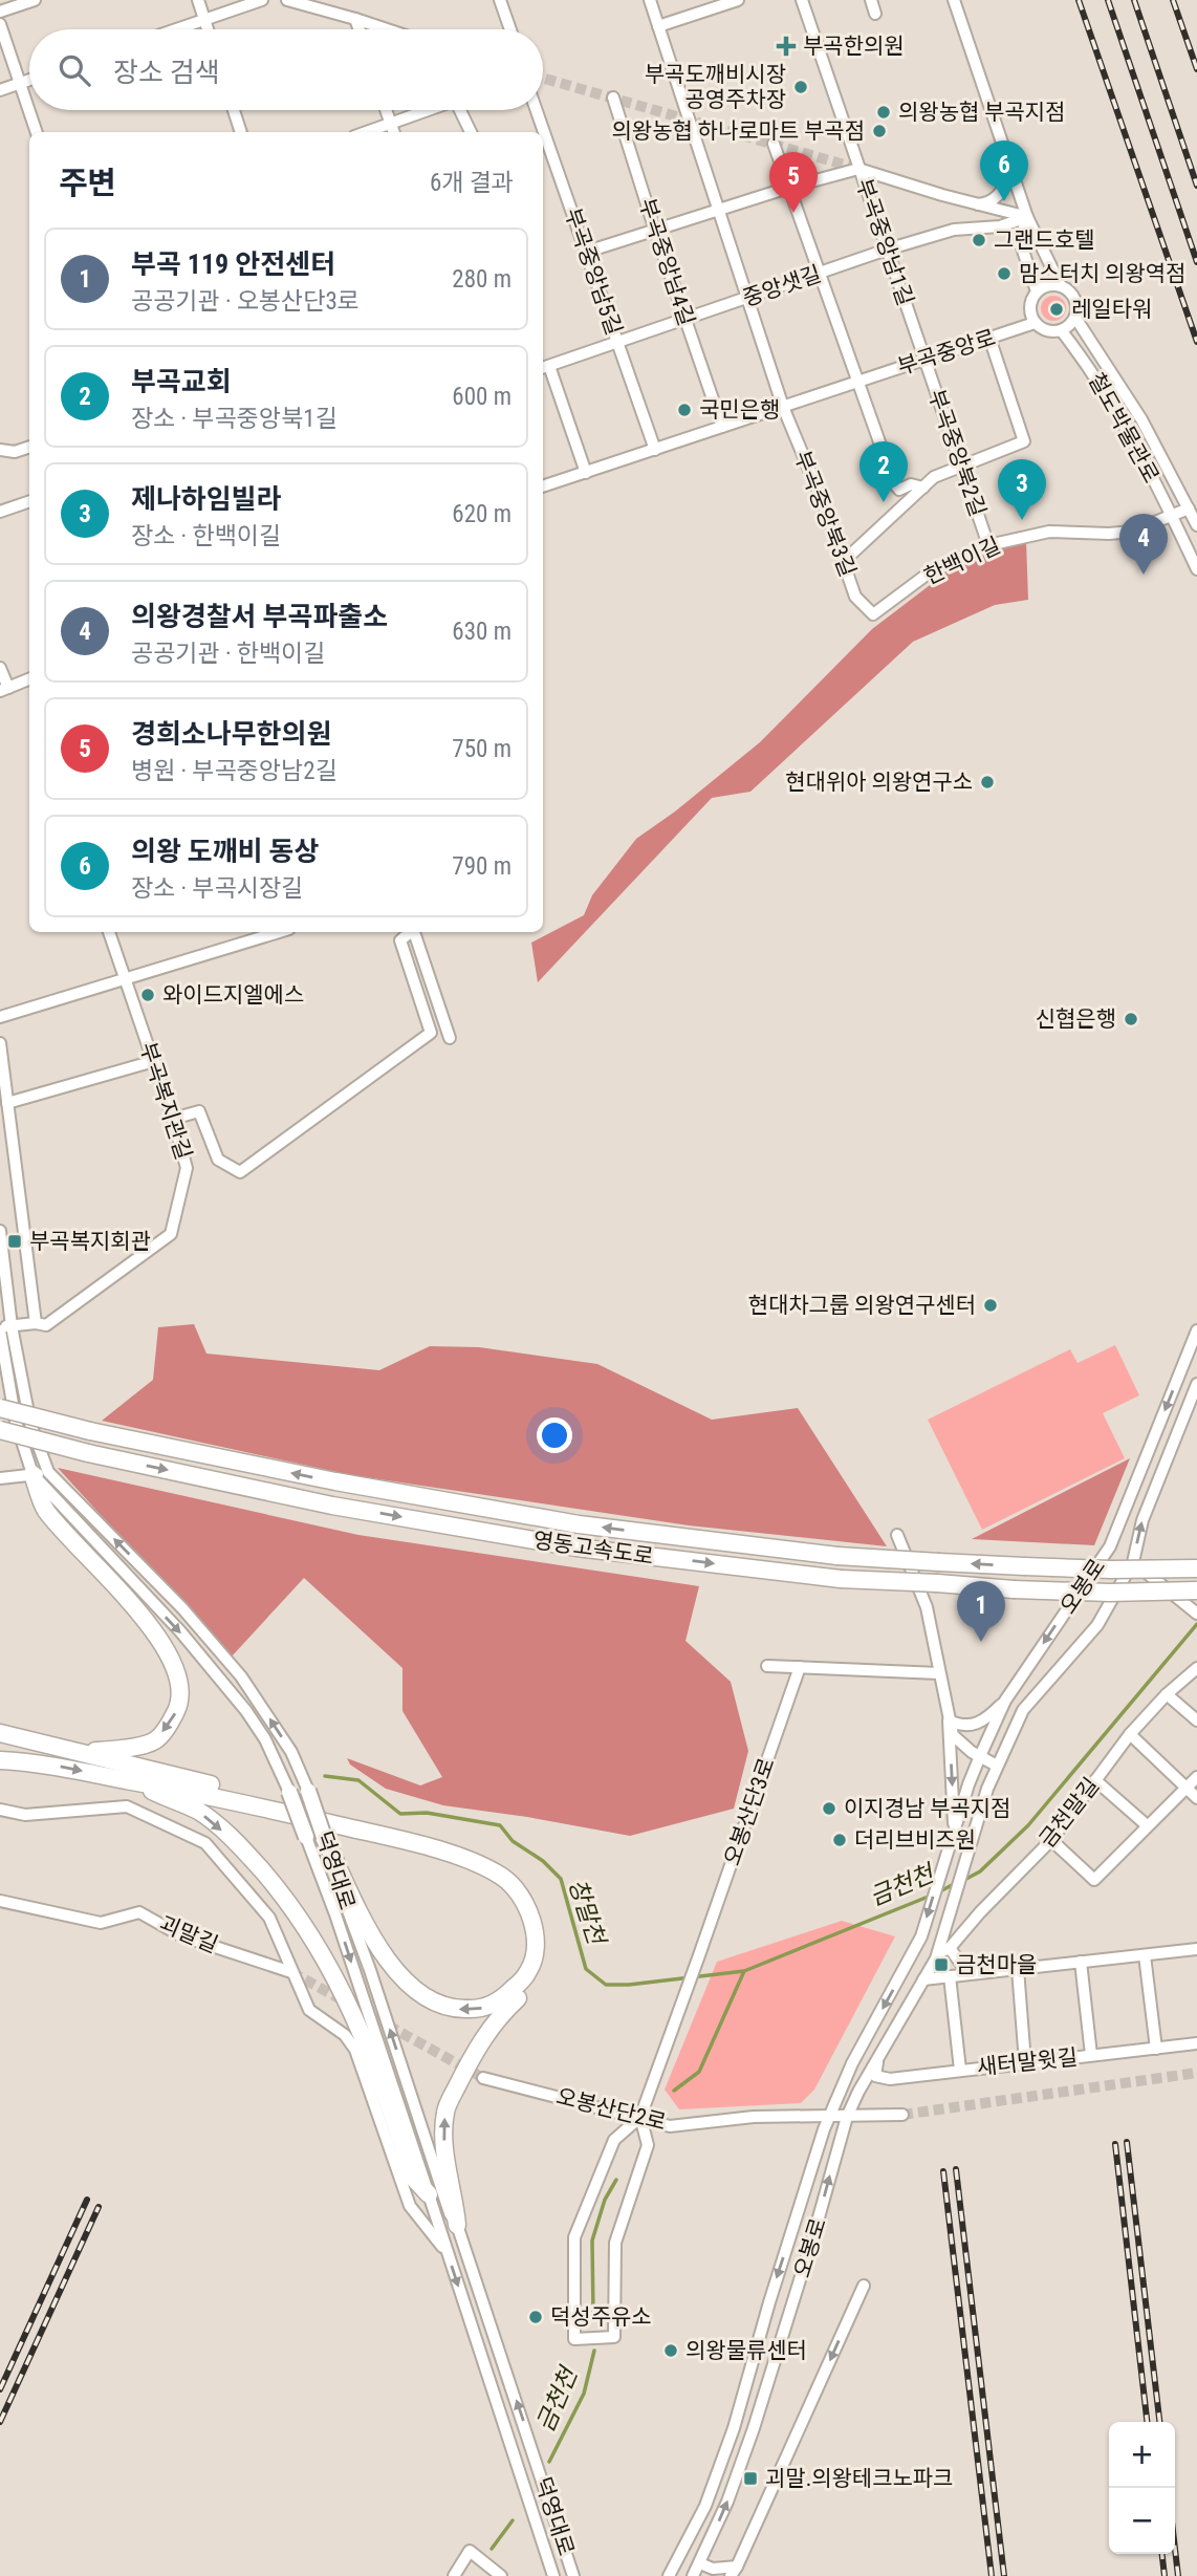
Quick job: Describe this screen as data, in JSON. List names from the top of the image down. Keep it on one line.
{"streets":{"highway":["영동고속도로"],"main road":["덕영대로"],"street":["부곡중앙남1길","부곡중앙남4길","부곡중앙남5길","중앙샛길","부곡중앙로","철도박물관로","부곡중앙북2길","부곡중앙북3길","한백이길","부곡복지관길","오봉로","오봉산단3로","금천말길","괴말길","새터말윗길","오봉산단2로"]},"crossings":[["부곡중앙남1길","중앙샛길"],["부곡중앙남1길","부곡중앙로"],["부곡중앙남1길","부곡중앙북2길"],["부곡중앙남4길","중앙샛길"],["부곡중앙남4길","부곡중앙로"],["부곡중앙남5길","중앙샛길"],["부곡중앙남5길","부곡중앙로"],["중앙샛길","부곡중앙북3길"],["부곡중앙로","철도박물관로"],["부곡중앙로","부곡중앙북2길"],["부곡중앙로","부곡중앙북3길"],["철도박물관로","한백이길"],["부곡중앙북2길","한백이길"],["부곡중앙북3길","한백이길"],["부곡복지관길","덕영대로"],["오봉로","금천말길"],["오봉로","새터말윗길"],["오봉로","오봉산단2로"],["오봉산단3로","오봉산단2로"]],"water":["금천천","창말천"],"places":{"health":["부곡한의원"],"other":["부곡도깨비시장 공영주차장","의왕농협 부곡지점","의왕농협 하나로마트 부곡점","그랜드호텔","맘스터치 의왕역점","레일타워","국민은행","현대위아 의왕연구소","와이드지엘에스","신협은행","현대차그룹 의왕연구센터","이지경남 부곡지점","더리브비즈원","덕성주유소","의왕물류센터"],"transit":["부곡복지회관","금천마을","괴말.의왕테크노파크"]},"page":{"search":"장소 검색","heading":["주변","6개 결과"],"pins":["6","5","2","3","4","1"],"list":[{"mark":"1","name":"부곡 119 안전센터","note":"공공기관 · 오봉산단3로","value":"280 m"},{"mark":"2","name":"부곡교회","note":"장소 · 부곡중앙북1길","value":"600 m"},{"mark":"3","name":"제나하임빌라","note":"장소 · 한백이길","value":"620 m"},{"mark":"4","name":"의왕경찰서 부곡파출소","note":"공공기관 · 한백이길","value":"630 m"},{"mark":"5","name":"경희소나무한의원","note":"병원 · 부곡중앙남2길","value":"750 m"},{"mark":"6","name":"의왕 도깨비 동상","note":"장소 · 부곡시장길","value":"790 m"}],"map_buttons":["+","−"]}}
